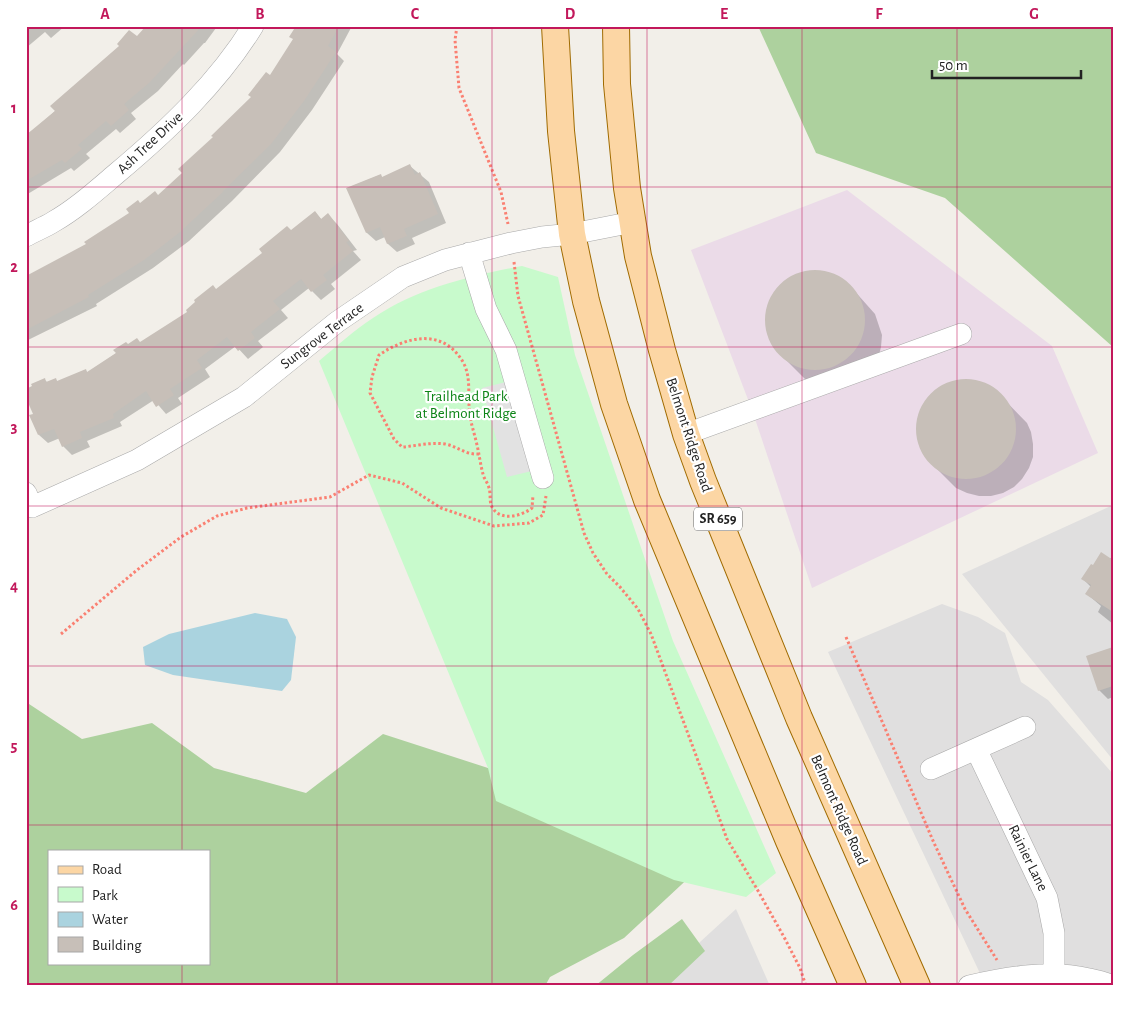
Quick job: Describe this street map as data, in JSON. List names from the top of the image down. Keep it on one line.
{"streets":{"main road":["Belmont Ridge Road","SR 659"],"street":["Ash Tree Drive","Sungrove Terrace","Rainier Lane"]},"crossings":[["Sungrove Terrace","Belmont Ridge Road"]],"parks":["Trailhead Park at Belmont Ridge"],"legend":["Road","Park","Water","Building"],"scale_bar":"50 m","grid":{"columns":["A","B","C","D","E","F","G"],"rows":["1","2","3","4","5","6"]}}
